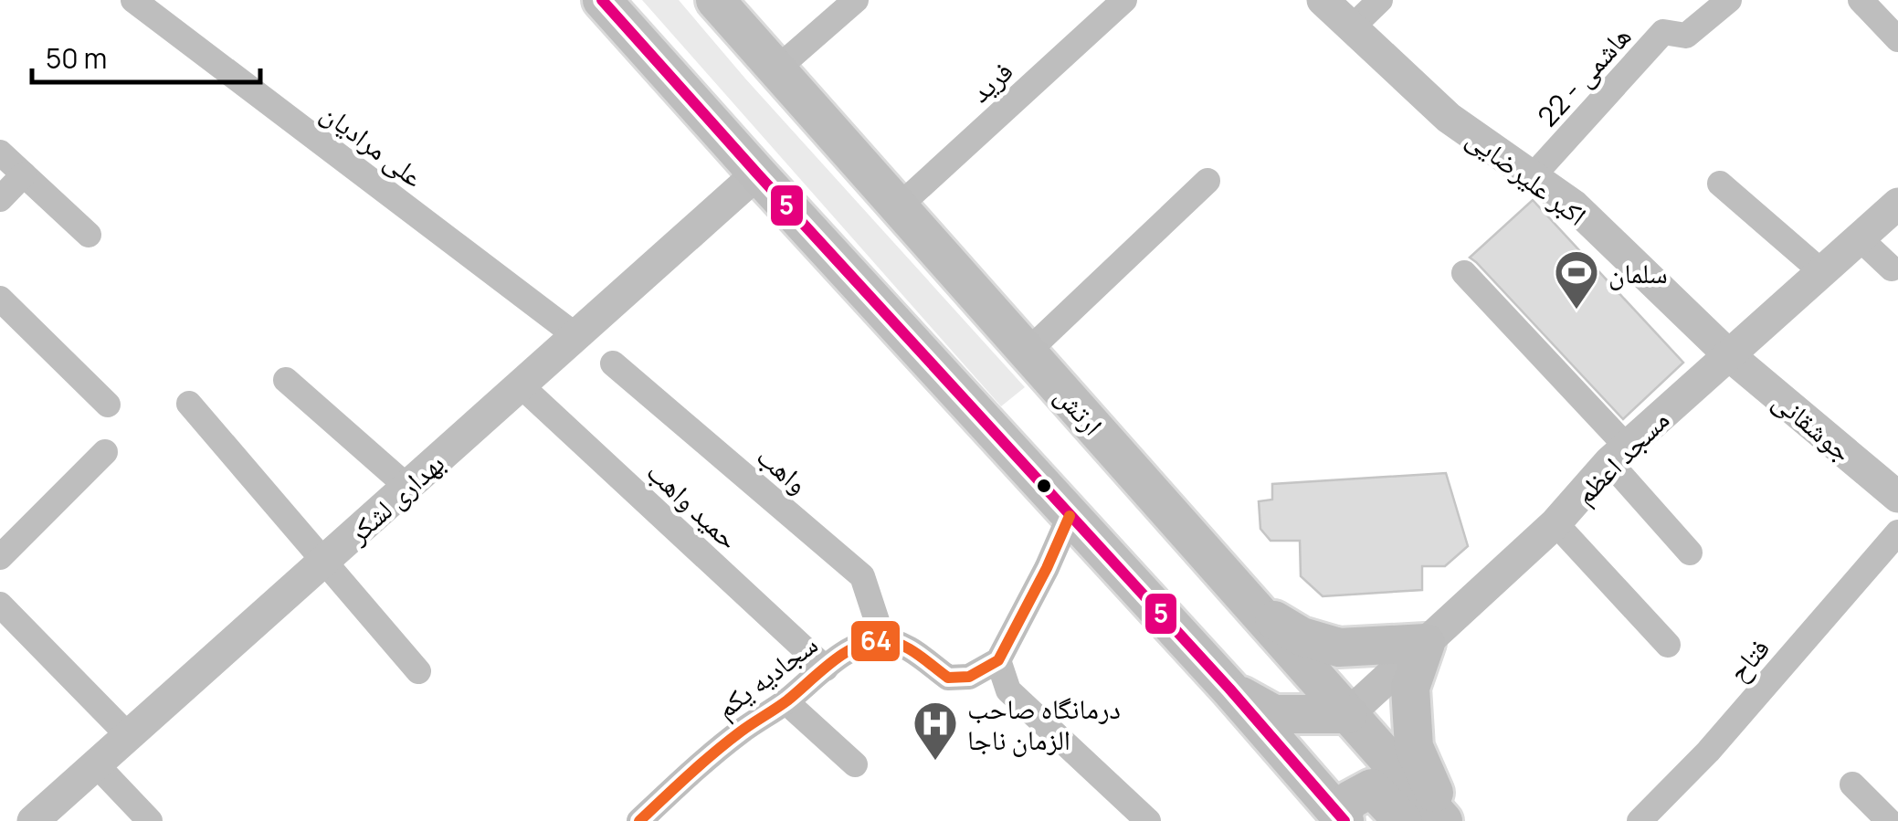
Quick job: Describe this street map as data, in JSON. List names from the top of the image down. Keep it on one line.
{"streets":{"main road":["ارتش"],"street":["هاشمی - 22","فرید","علی مرادیان","اکبر علیرضایی","جوشقانی","مسجد اعظم","واهب","بهداری لشکر","حمید واهب","فتاح","سجادیه یکم"]},"crossings":[["هاشمی - 22","اکبر علیرضایی"],["فرید","ارتش"],["علی مرادیان","بهداری لشکر"],["اکبر علیرضایی","جوشقانی"],["اکبر علیرضایی","مسجد اعظم"],["ارتش","مسجد اعظم"],["جوشقانی","مسجد اعظم"],["واهب","سجادیه یکم"],["بهداری لشکر","حمید واهب"],["حمید واهب","سجادیه یکم"]],"places":{"sports":["سلمان"],"hospital":["درمانگاه صاحب الزمان ناجا"]},"lines":["transit line 5","transit line 64"],"scale_bar":"50 m"}
